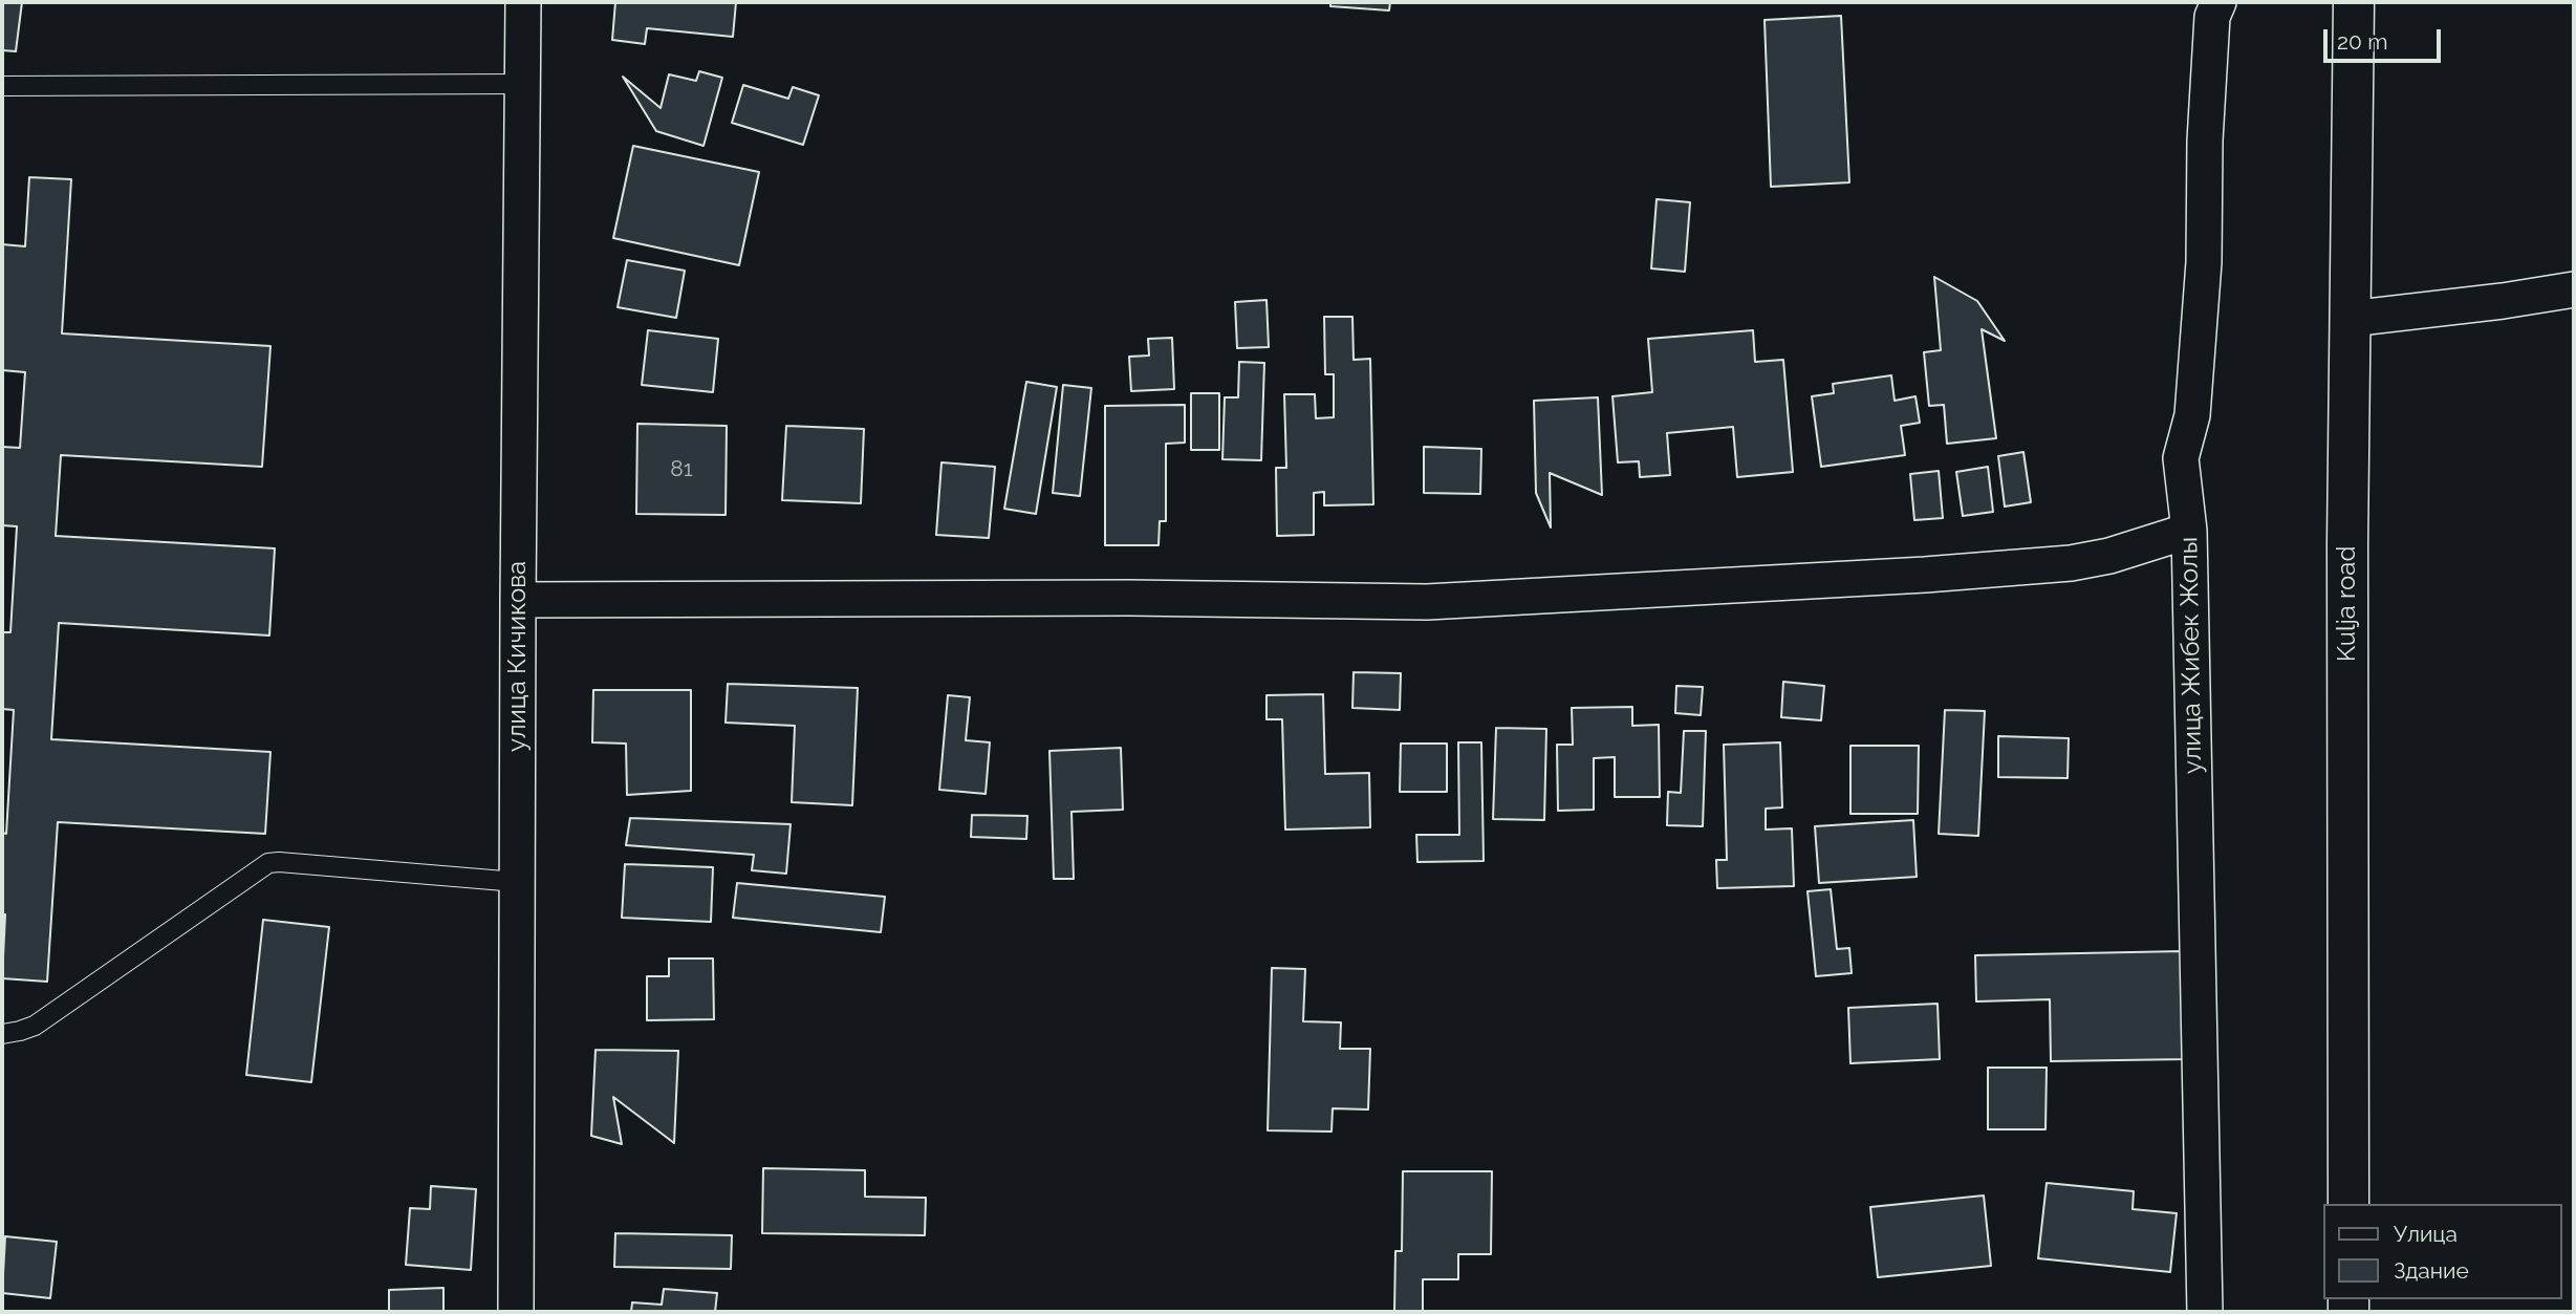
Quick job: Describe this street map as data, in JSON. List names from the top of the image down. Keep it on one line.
{"streets":{"main road":["Kulja road"],"street":["улица Жибек Жолы","улица Кичикова"]},"house_numbers":["81"],"legend":["Улица","Здание"],"scale_bar":"20 m"}
